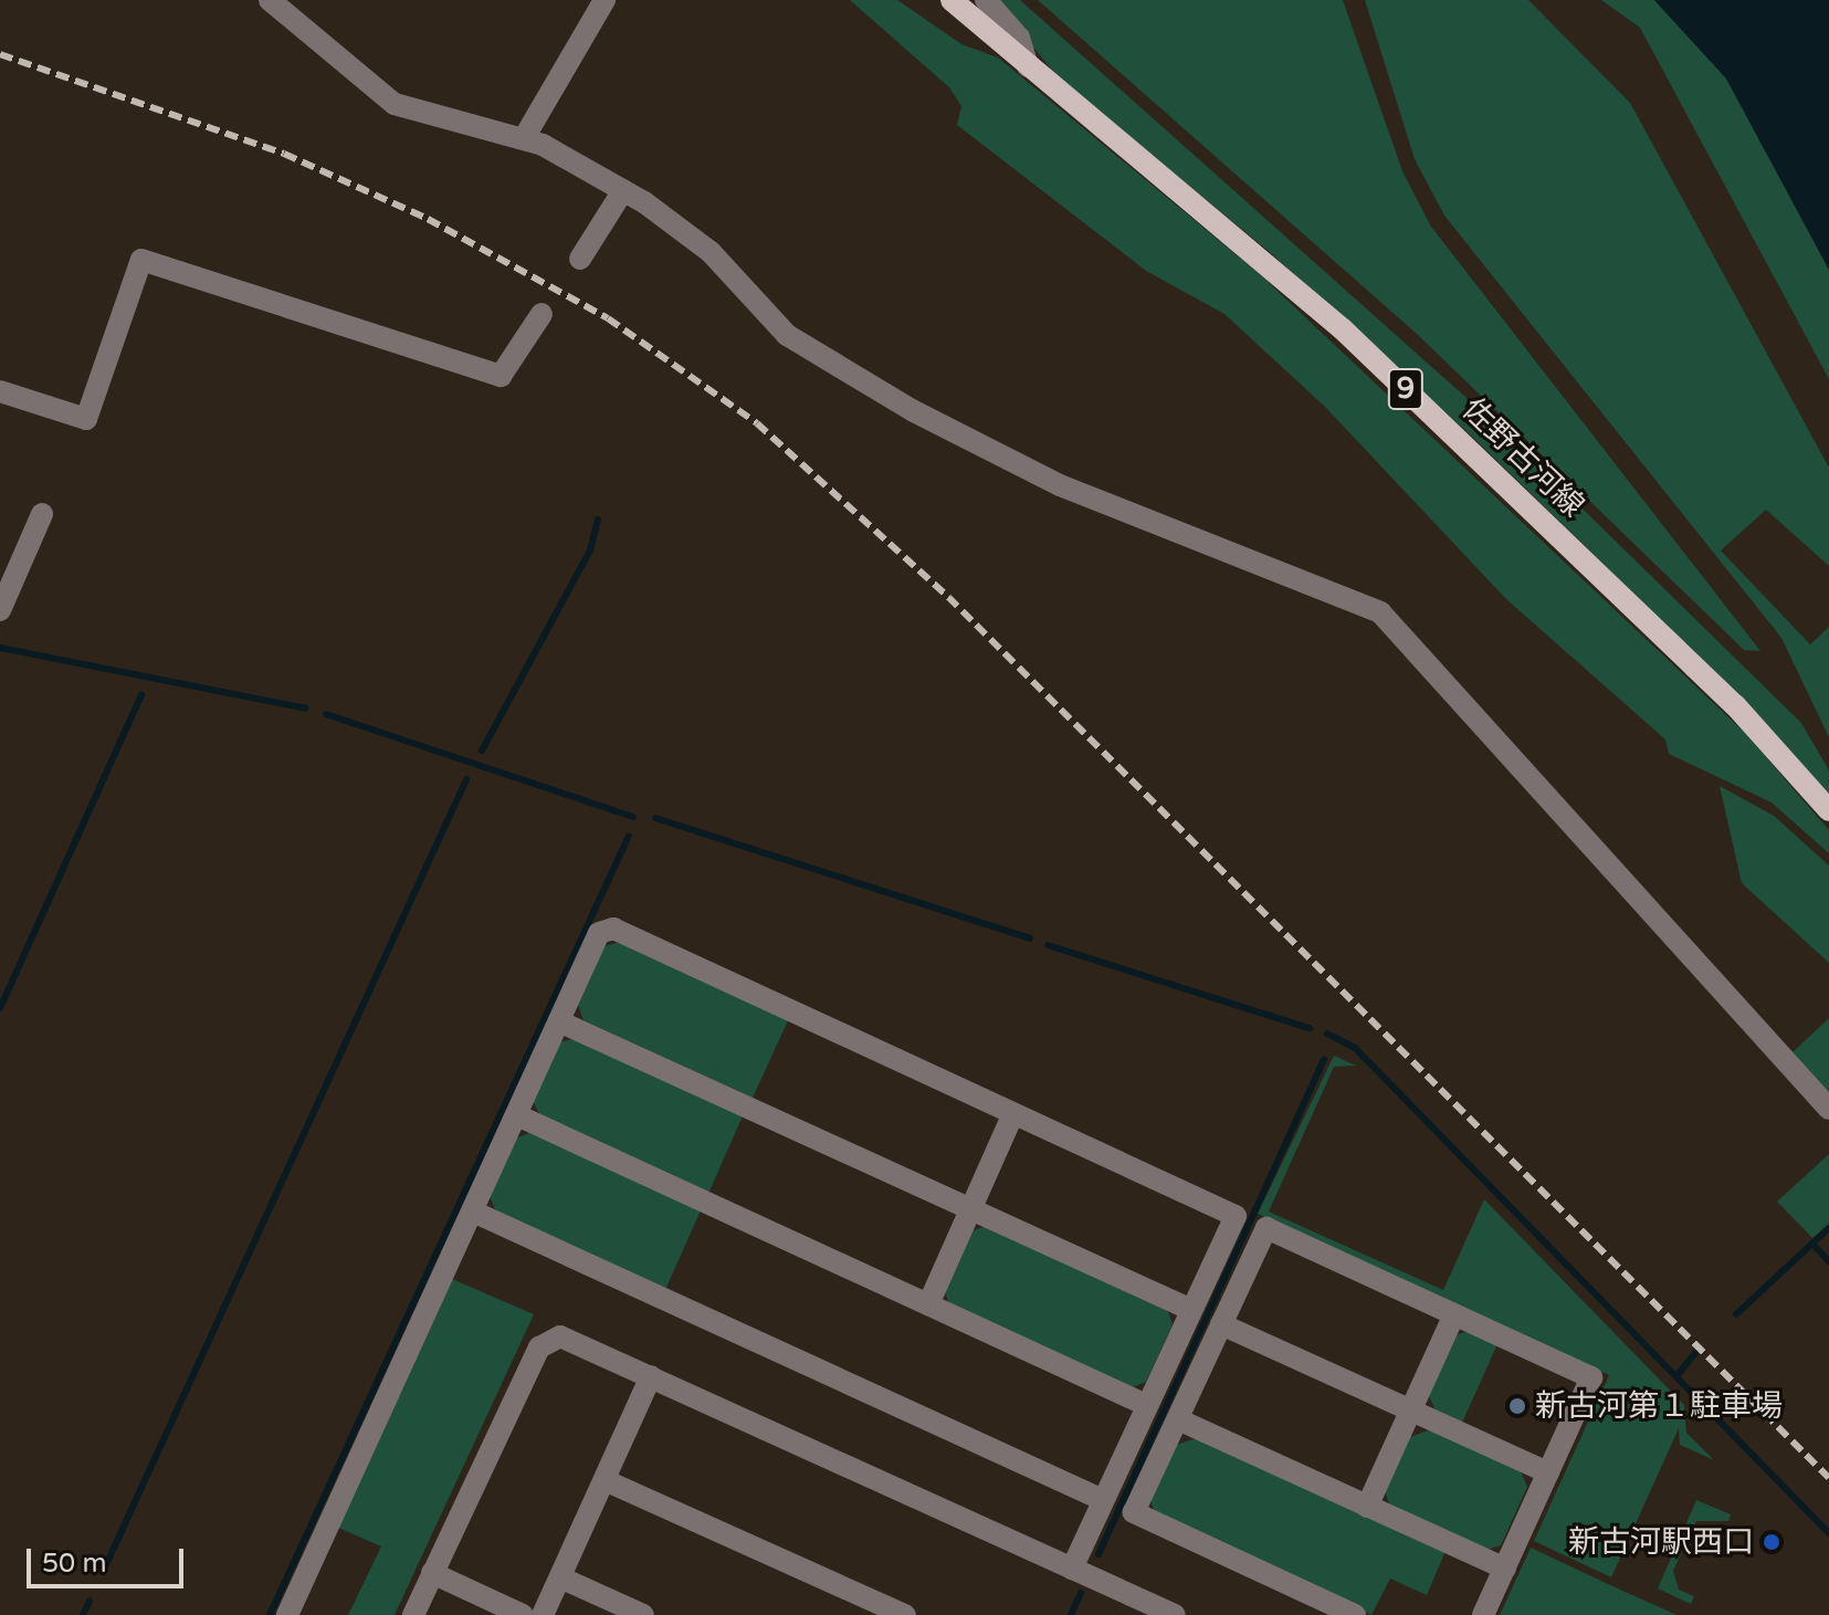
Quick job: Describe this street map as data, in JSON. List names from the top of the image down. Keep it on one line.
{"streets":{"main road":["9","佐野古河線"]},"places":["新古河第１駐車場","新古河駅西口"],"scale_bar":"50 m"}
